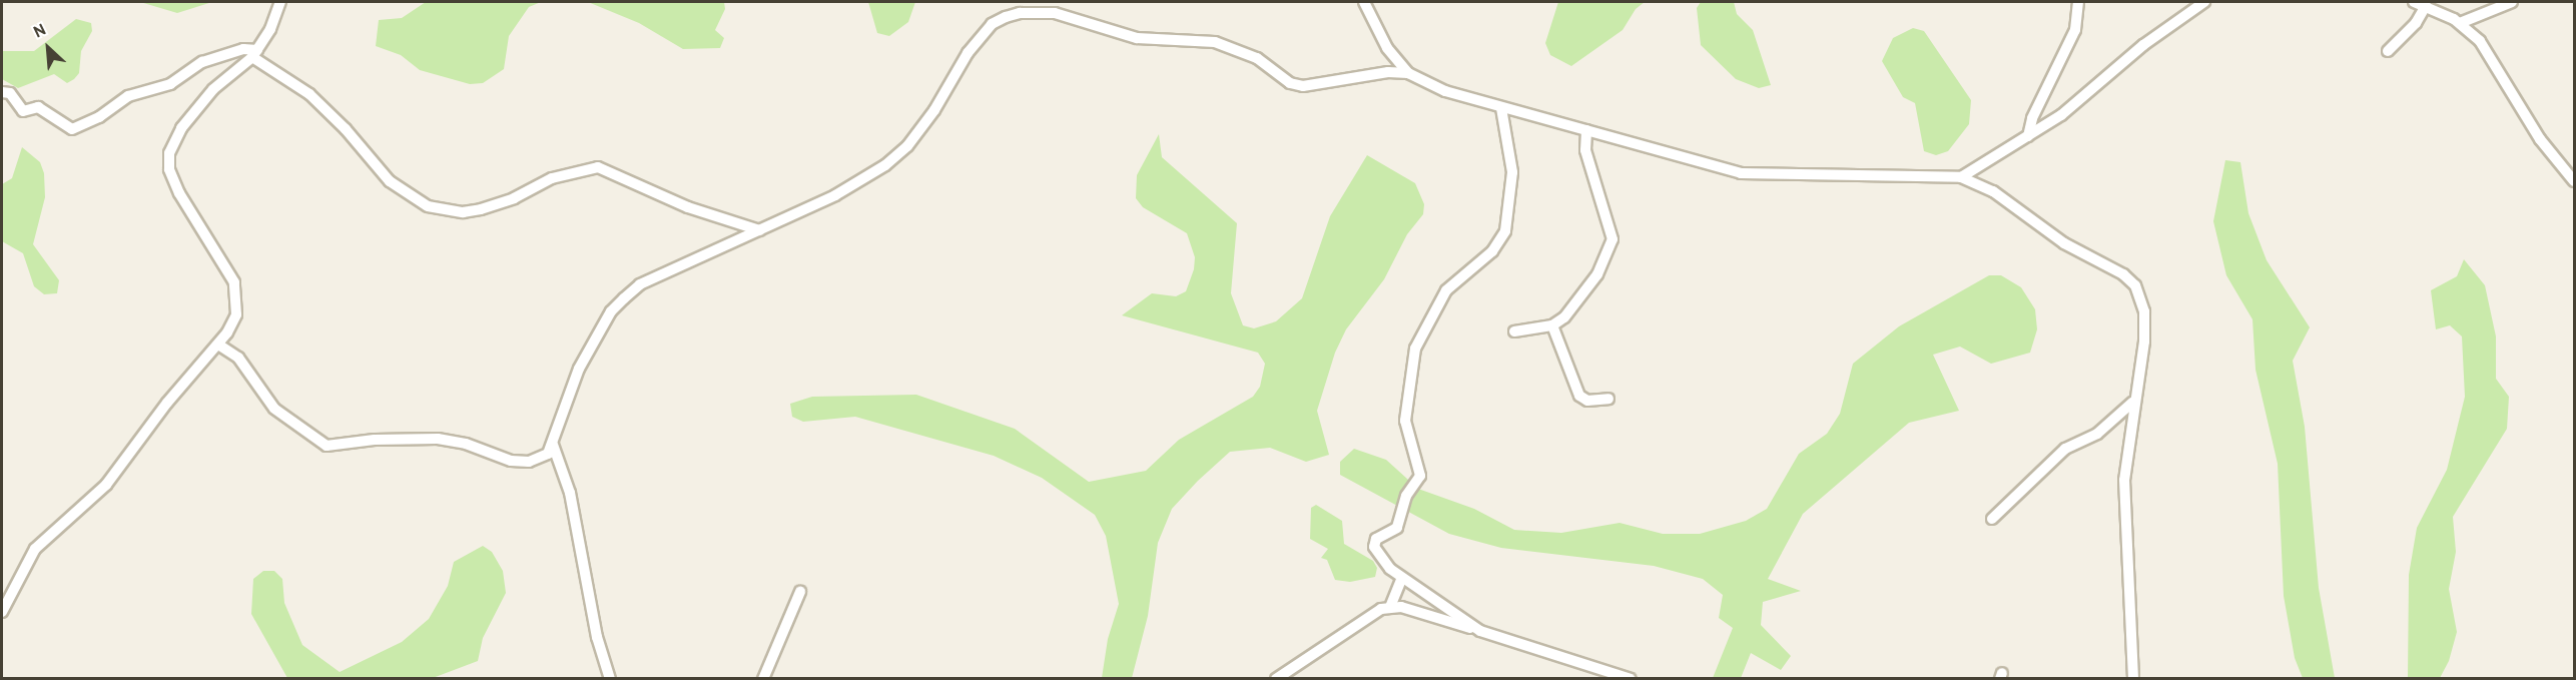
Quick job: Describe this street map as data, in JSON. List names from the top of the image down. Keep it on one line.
{"north":"top left"}
